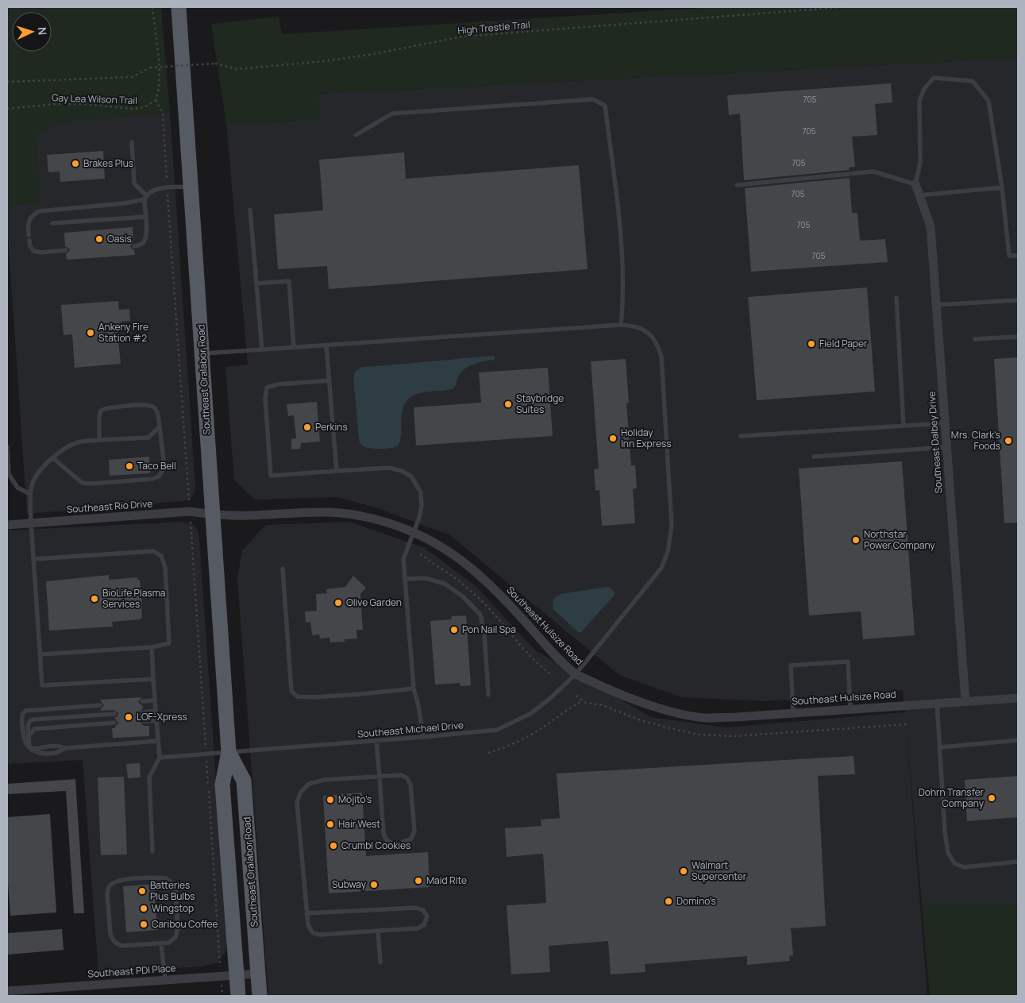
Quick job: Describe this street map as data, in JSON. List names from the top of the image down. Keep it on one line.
{"streets":{"main road":["Southeast Oralabor Road"],"street":["Southeast Dalbey Drive","Southeast Rio Drive","Southeast Hulsize Road","Southeast PDI Place"],"lane":["Southeast Michael Drive"],"path":["High Trestle Trail","Gay Lea Wilson Trail"]},"crossings":[["Southeast Oralabor Road","Southeast Rio Drive"],["Southeast Oralabor Road","Southeast Hulsize Road"],["Southeast Oralabor Road","Southeast Michael Drive"],["Southeast Oralabor Road","Southeast PDI Place"],["Southeast Dalbey Drive","Southeast Hulsize Road"],["Southeast Rio Drive","Southeast Hulsize Road"],["Southeast Hulsize Road","Southeast Michael Drive"]],"places":["Brakes Plus","Oasis","Ankeny Fire Station #2","Field Paper","Staybridge Suites","Perkins","Holiday Inn Express","Mrs. Clark's Foods","Taco Bell","Northstar Power Company","BioLife Plasma Services","Olive Garden","Pon Nail Spa","LOF-Xpress","Dohrn Transfer Company","Mojito's","Hair West","Crumbl Cookies","Walmart Supercenter","Maid Rite","Subway","Batteries Plus Bulbs","Domino's","Wingstop","Caribou Coffee"],"house_numbers":["705","705","705","705","705","705"],"north":"right"}
